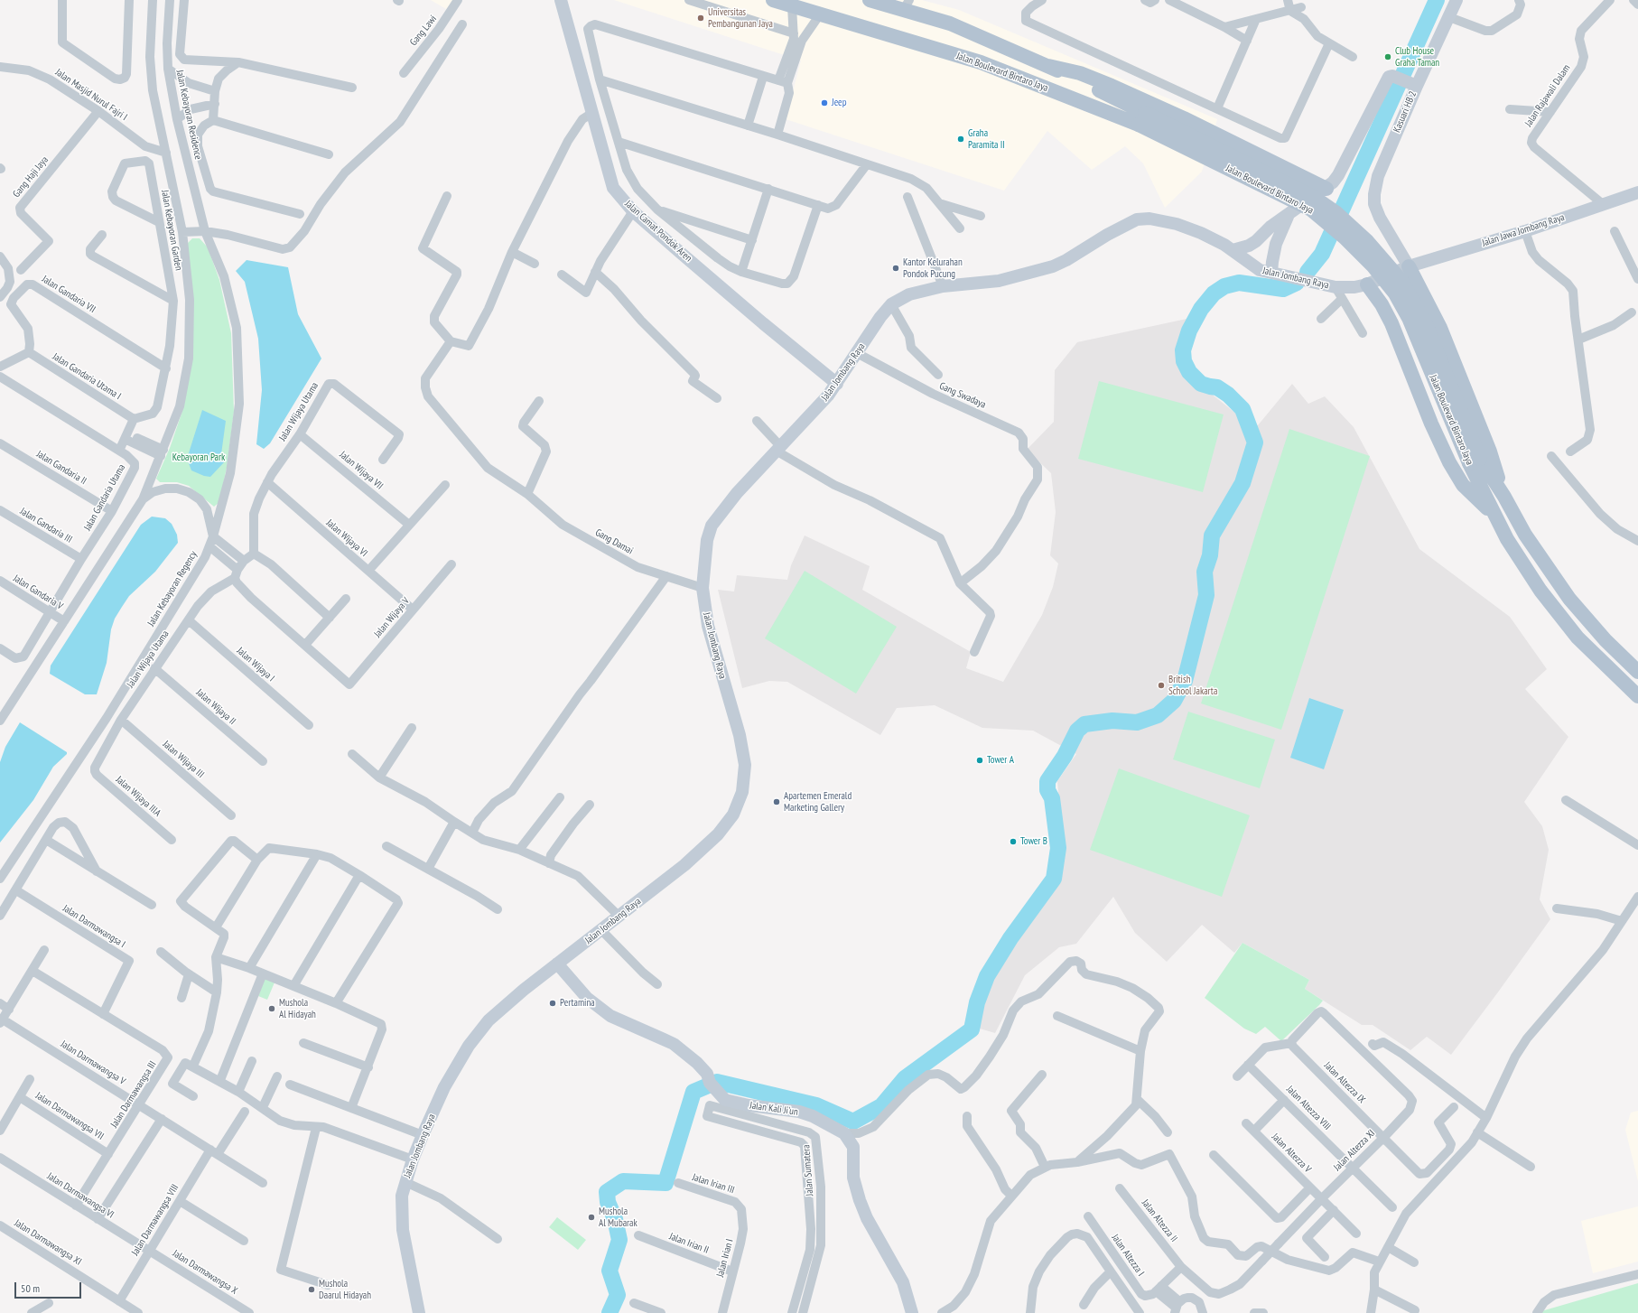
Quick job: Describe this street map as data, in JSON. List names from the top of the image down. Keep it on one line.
{"streets":{"main road":["Jalan Boulevard Bintaro Jaya","Kasuari HB 2","Jalan Jawa Jombang Raya","Jalan Camat Pondok Aren","Jalan Jombang Raya","Jalan Kali Ji'un"],"street":["Gang Lawi","Jalan Masjid Nurul Fajri I","Jalan Rajawali Dalam","Jalan Kebayoran Residence","Gang Haji Jaya","Jalan Kebayoran Garden","Jalan Gandaria VII","Jalan Gandaria Utama I","Gang Swadaya","Jalan Wijaya Utama","Jalan Gandaria II","Jalan Wijaya VII","Jalan Gandaria Utama","Jalan Gandaria III","Jalan Wijaya VI","Gang Damai","Jalan Kebayoran Regency","Jalan Gandaria V","Jalan Wijaya V","Jalan Wijaya I","Jalan Wijaya II","Jalan Wijaya III","Jalan Wijaya IIIA","Jalan Darmawangsa I","Jalan Darmawangsa V","Jalan Altezza IX","Jalan Darmawangsa III","Jalan Altezza VIII","Jalan Darmawangsa VII","Jalan Altezza XI","Jalan Altezza V","Jalan Sumatera","Jalan Irian III","Jalan Darmawangsa VI","Jalan Darmawangsa VIII","Jalan Altezza II","Jalan Darmawangsa XI","Jalan Irian II","Jalan Altezza I","Jalan Irian I","Jalan Darmawangsa X"]},"crossings":[["Jalan Masjid Nurul Fajri I","Gang Haji Jaya"],["Jalan Rajawali Dalam","Jalan Jawa Jombang Raya"],["Kasuari HB 2","Jalan Jawa Jombang Raya"],["Kasuari HB 2","Jalan Jombang Raya"],["Jalan Kebayoran Residence","Jalan Kebayoran Regency"],["Jalan Kebayoran Garden","Jalan Gandaria VII"],["Jalan Kebayoran Garden","Jalan Gandaria Utama I"],["Jalan Jawa Jombang Raya","Jalan Jombang Raya"],["Jalan Camat Pondok Aren","Jalan Jombang Raya"],["Jalan Jombang Raya","Gang Swadaya"],["Jalan Jombang Raya","Gang Damai"],["Jalan Jombang Raya","Jalan Kali Ji'un"],["Jalan Gandaria VII","Jalan Gandaria Utama I"],["Jalan Wijaya Utama","Jalan Wijaya VII"],["Jalan Wijaya Utama","Jalan Wijaya VI"],["Jalan Wijaya Utama","Jalan Wijaya I"],["Jalan Wijaya Utama","Jalan Wijaya II"],["Jalan Wijaya Utama","Jalan Wijaya III"],["Jalan Wijaya Utama","Jalan Wijaya IIIA"],["Jalan Gandaria II","Jalan Gandaria Utama"],["Jalan Gandaria Utama","Jalan Gandaria III"],["Jalan Gandaria Utama","Jalan Gandaria V"],["Jalan Wijaya VI","Jalan Wijaya V"],["Jalan Darmawangsa I","Jalan Darmawangsa III"],["Jalan Darmawangsa V","Jalan Darmawangsa III"],["Jalan Darmawangsa V","Jalan Darmawangsa VIII"],["Jalan Altezza IX","Jalan Altezza XI"],["Jalan Darmawangsa III","Jalan Darmawangsa VII"],["Jalan Darmawangsa III","Jalan Darmawangsa VI"],["Jalan Altezza VIII","Jalan Altezza XI"],["Jalan Altezza XI","Jalan Altezza V"],["Jalan Altezza XI","Jalan Altezza II"],["Jalan Irian III","Jalan Irian I"],["Jalan Darmawangsa VI","Jalan Darmawangsa VIII"],["Jalan Darmawangsa VI","Jalan Darmawangsa X"],["Jalan Darmawangsa VIII","Jalan Darmawangsa XI"],["Jalan Darmawangsa VIII","Jalan Darmawangsa X"],["Jalan Irian II","Jalan Irian I"]],"parks":["Kebayoran Park"],"places":["Universitas Pembangunan Jaya","Club House Graha Taman","Jeep","Graha Paramita II","Kantor Kelurahan Pondok Pucung","British School Jakarta","Tower A","Apartemen Emerald Marketing Gallery","Tower B","Pertamina","Mushola Al Hidayah","Mushola Al Mubarak","Mushola Daarul Hidayah"],"scale_bar":"50 m"}
